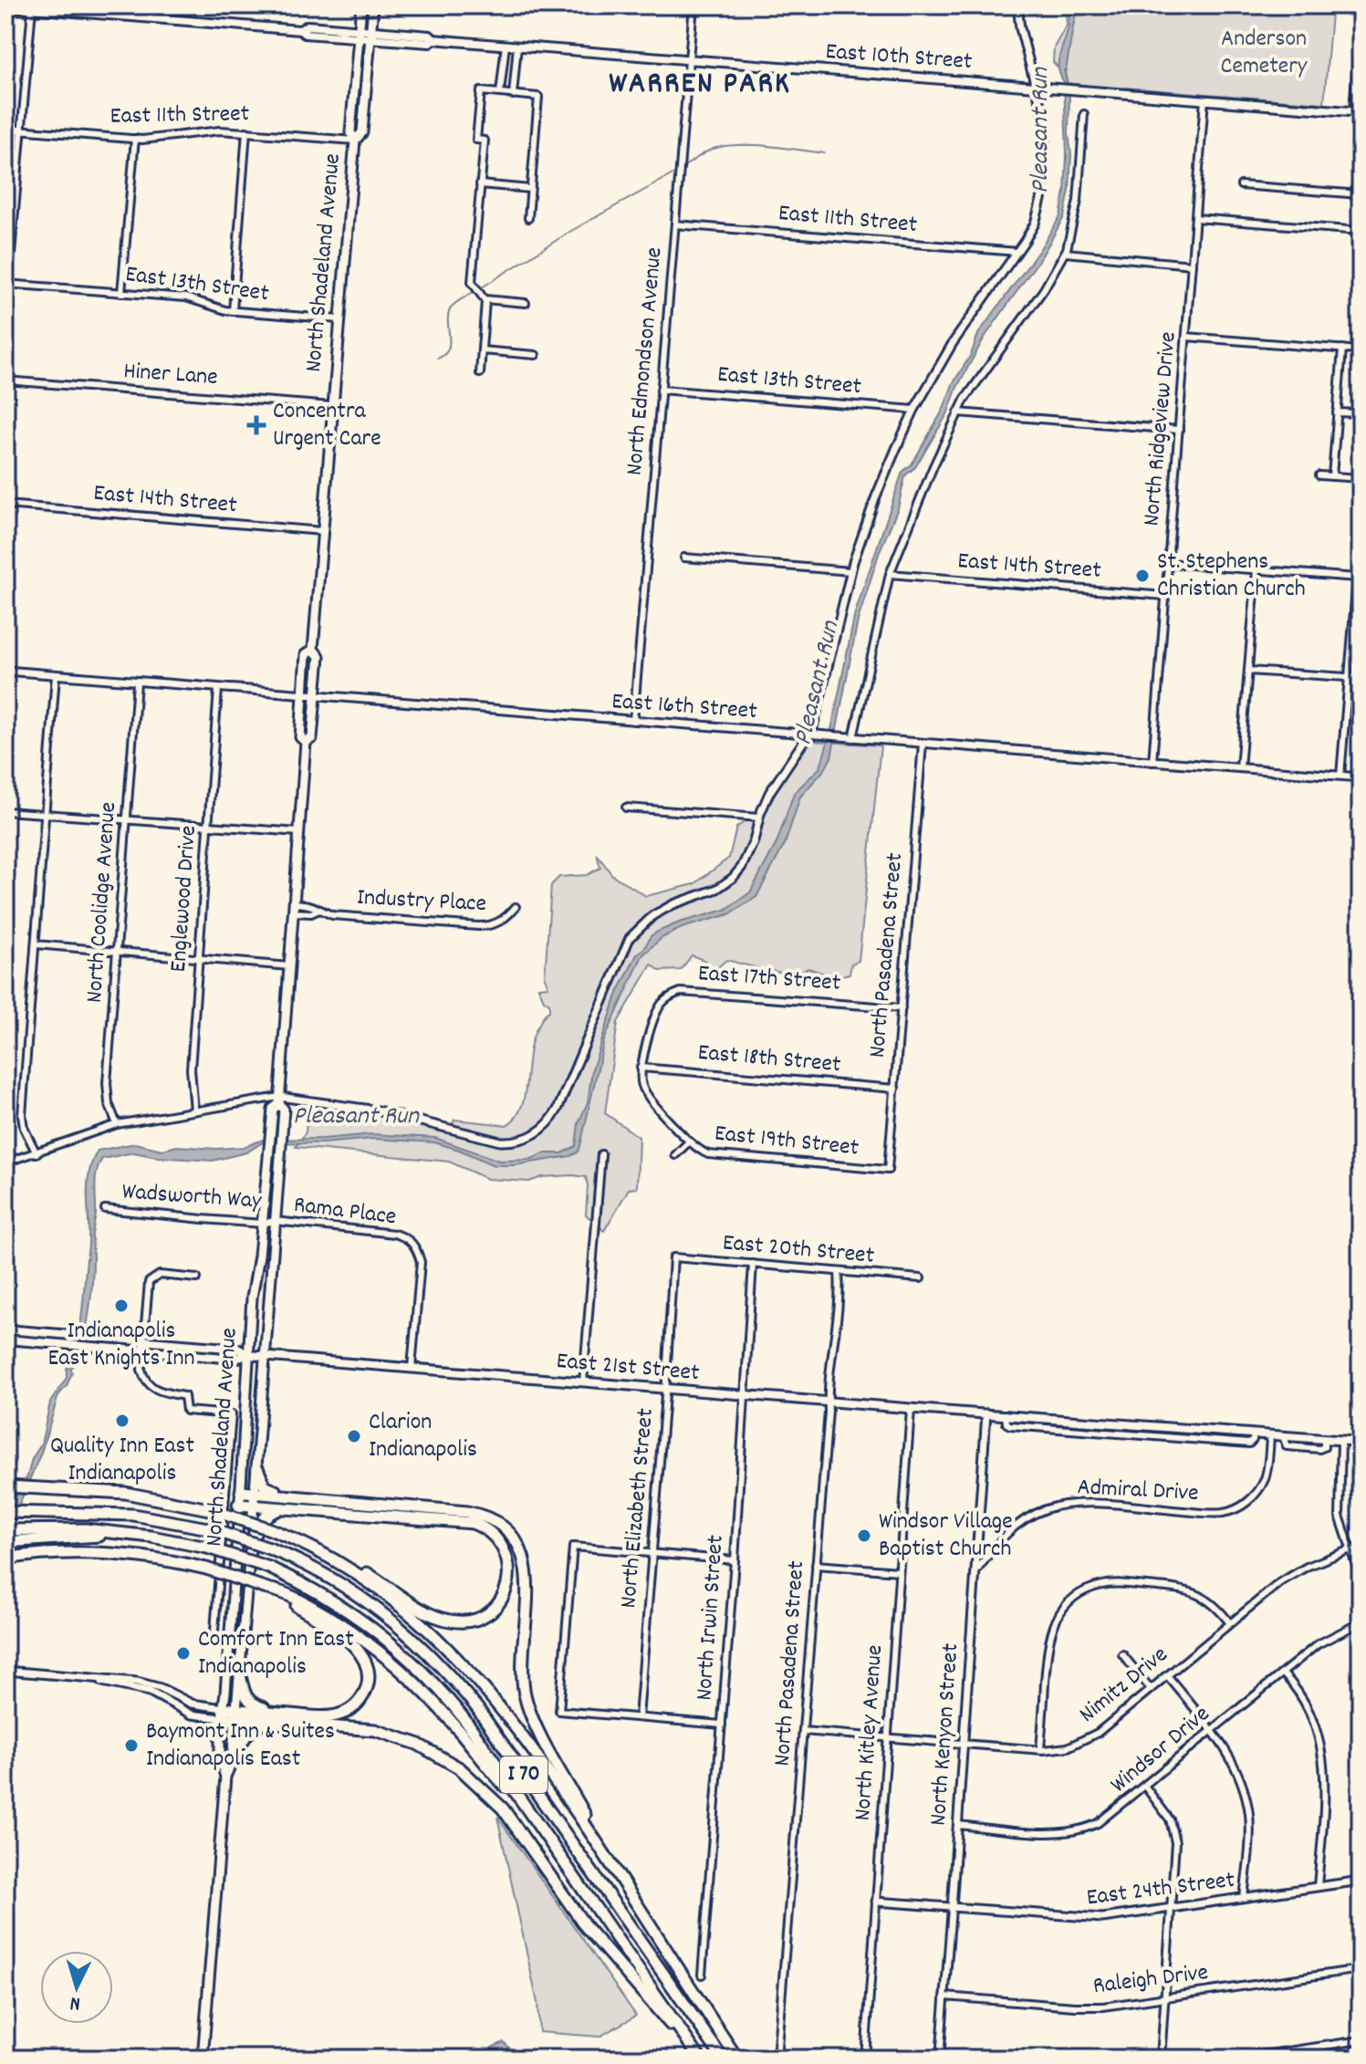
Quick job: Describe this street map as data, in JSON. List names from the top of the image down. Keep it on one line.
{"streets":{"highway":["I 70"],"main road":["East 10th Street","North Shadeland Avenue","East 21st Street"],"street":["East 11th Street","East 13th Street","North Edmondson Avenue","Hiner Lane","North Ridgeview Drive","East 14th Street","East 16th Street","Englewood Drive","Industry Place","North Coolidge Avenue","North Pasadena Street","East 17th Street","East 18th Street","East 19th Street","Wadsworth Way","Rama Place","East 20th Street","Admiral Drive","North Elizabeth Street","North Irwin Street","Nimitz Drive","North Kitley Avenue","North Kenyon Street","Windsor Drive","East 24th Street","Raleigh Drive"]},"crossings":[["East 10th Street","North Shadeland Avenue"],["East 10th Street","North Edmondson Avenue"],["East 10th Street","North Ridgeview Drive"],["East 11th Street","North Shadeland Avenue"],["East 11th Street","North Edmondson Avenue"],["North Shadeland Avenue","East 13th Street"],["North Shadeland Avenue","Hiner Lane"],["North Shadeland Avenue","East 14th Street"],["North Shadeland Avenue","East 16th Street"],["North Shadeland Avenue","Industry Place"],["North Shadeland Avenue","Wadsworth Way"],["North Shadeland Avenue","Rama Place"],["North Shadeland Avenue","East 21st Street"],["East 13th Street","North Edmondson Avenue"],["North Edmondson Avenue","East 16th Street"],["North Ridgeview Drive","East 14th Street"],["North Ridgeview Drive","East 16th Street"],["East 16th Street","Englewood Drive"],["East 16th Street","North Coolidge Avenue"],["East 16th Street","North Pasadena Street"],["North Pasadena Street","East 17th Street"],["North Pasadena Street","East 18th Street"],["North Pasadena Street","East 19th Street"],["North Pasadena Street","East 20th Street"],["North Pasadena Street","East 21st Street"],["North Pasadena Street","Nimitz Drive"],["East 17th Street","East 18th Street"],["East 17th Street","East 19th Street"],["East 18th Street","East 19th Street"],["Wadsworth Way","Rama Place"],["Rama Place","East 21st Street"],["East 20th Street","North Elizabeth Street"],["East 20th Street","North Irwin Street"],["East 21st Street","Admiral Drive"],["East 21st Street","North Elizabeth Street"],["East 21st Street","North Irwin Street"],["East 21st Street","North Kitley Avenue"],["East 21st Street","North Kenyon Street"],["Admiral Drive","North Kenyon Street"],["Nimitz Drive","North Kitley Avenue"],["Nimitz Drive","North Kenyon Street"],["North Kitley Avenue","East 24th Street"],["North Kenyon Street","Windsor Drive"],["North Kenyon Street","East 24th Street"],["North Kenyon Street","Raleigh Drive"]],"districts":["WARREN PARK"],"water":["Pleasant Run"],"parks":["Anderson Cemetery"],"places":{"health":["Concentra Urgent Care"],"other":["St. Stephens Christian Church","Indianapolis East Knights Inn","Quality Inn East Indianapolis","Clarion Indianapolis","Windsor Village Baptist Church","Comfort Inn East Indianapolis","Baymont Inn & Suites Indianapolis East"]},"north":"bottom"}
